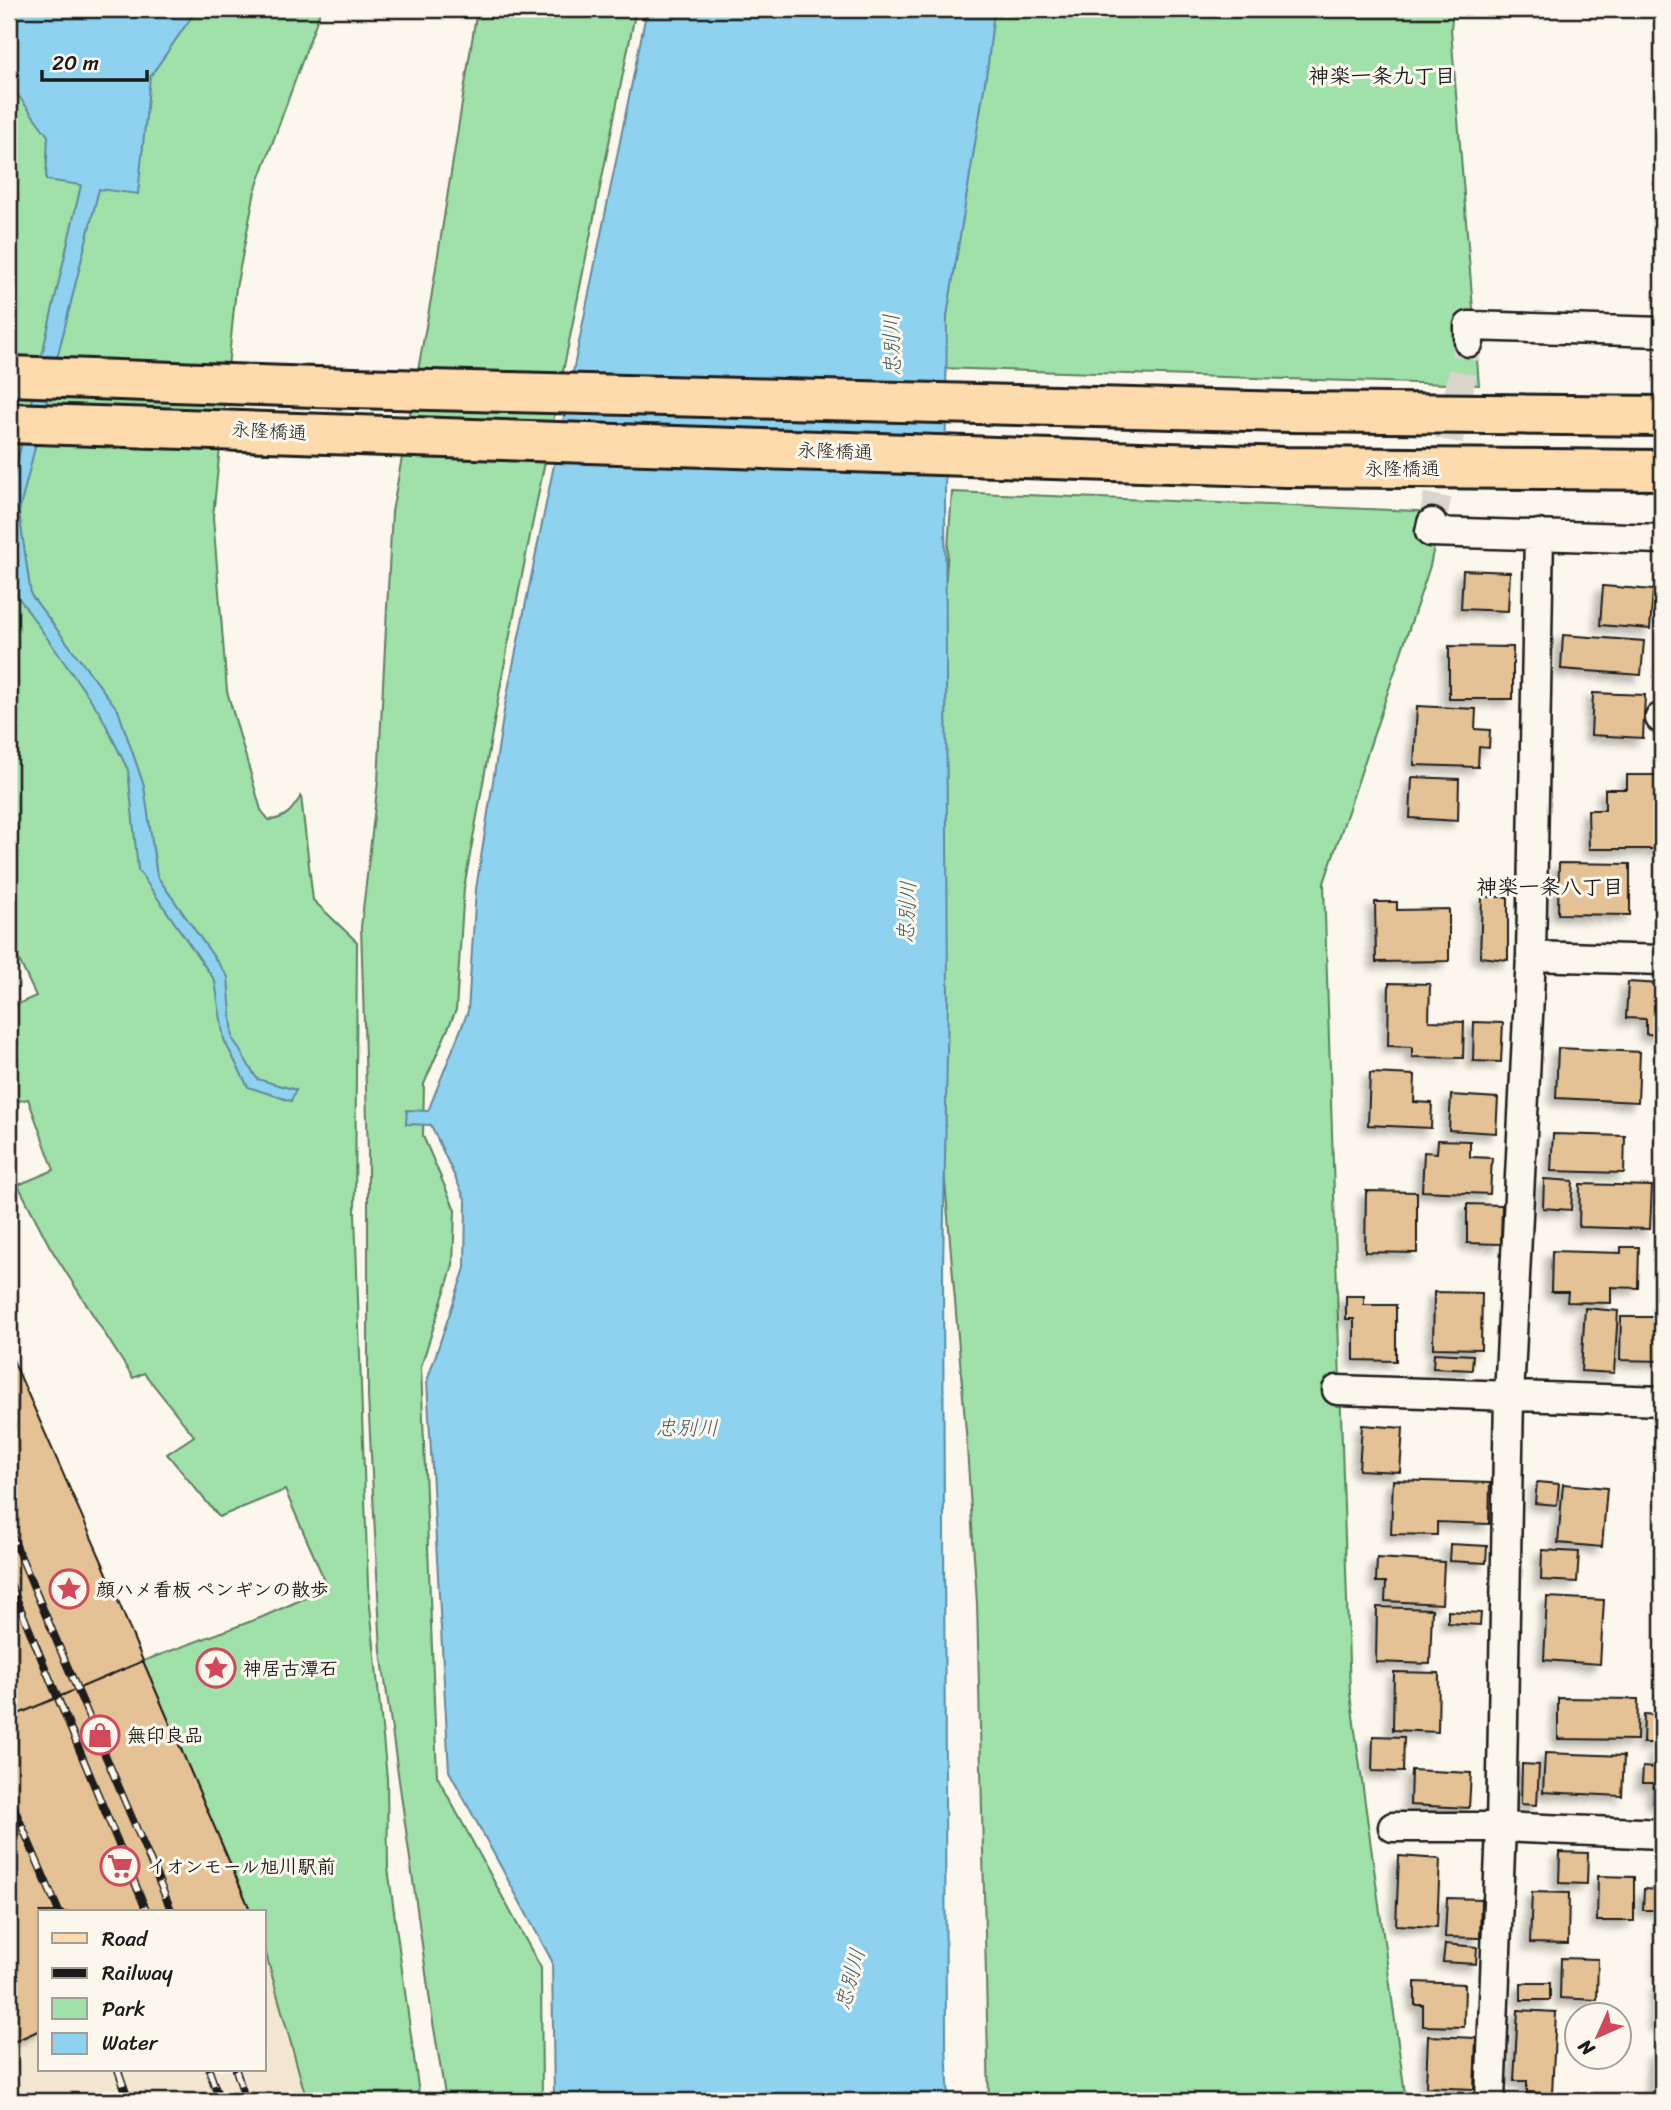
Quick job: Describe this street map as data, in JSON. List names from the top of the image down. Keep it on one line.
{"streets":{"main road":["永隆橋通"]},"districts":["神楽一条九丁目","神楽一条八丁目"],"water":["忠別川"],"places":{"place":["顔ハメ看板 ペンギンの散歩","神居古潭石"],"shop":["無印良品"],"supermarket":["イオンモール旭川駅前"]},"legend":["Road","Railway","Park","Water"],"scale_bar":"20 m","north":"bottom left"}
